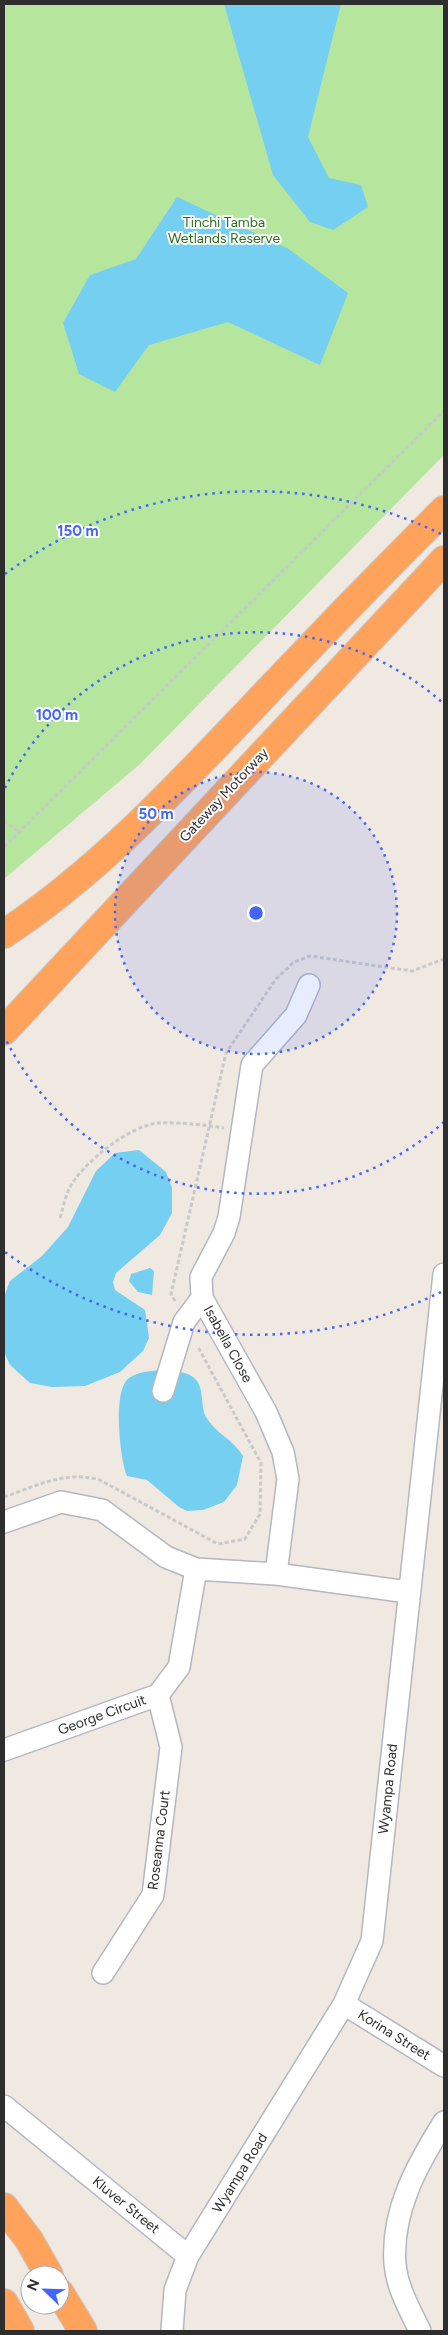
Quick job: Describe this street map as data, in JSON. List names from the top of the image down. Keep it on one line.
{"streets":{"highway":["Gateway Motorway"],"street":["Isabella Close","George Circuit","Wyampa Road","Roseanna Court","Korina Street","Kluver Street"]},"crossings":[["George Circuit","Roseanna Court"],["Wyampa Road","Korina Street"],["Wyampa Road","Kluver Street"]],"parks":["Tinchi Tamba Wetlands Reserve"],"north":"top left","rings":["150 m","100 m","50 m"]}
